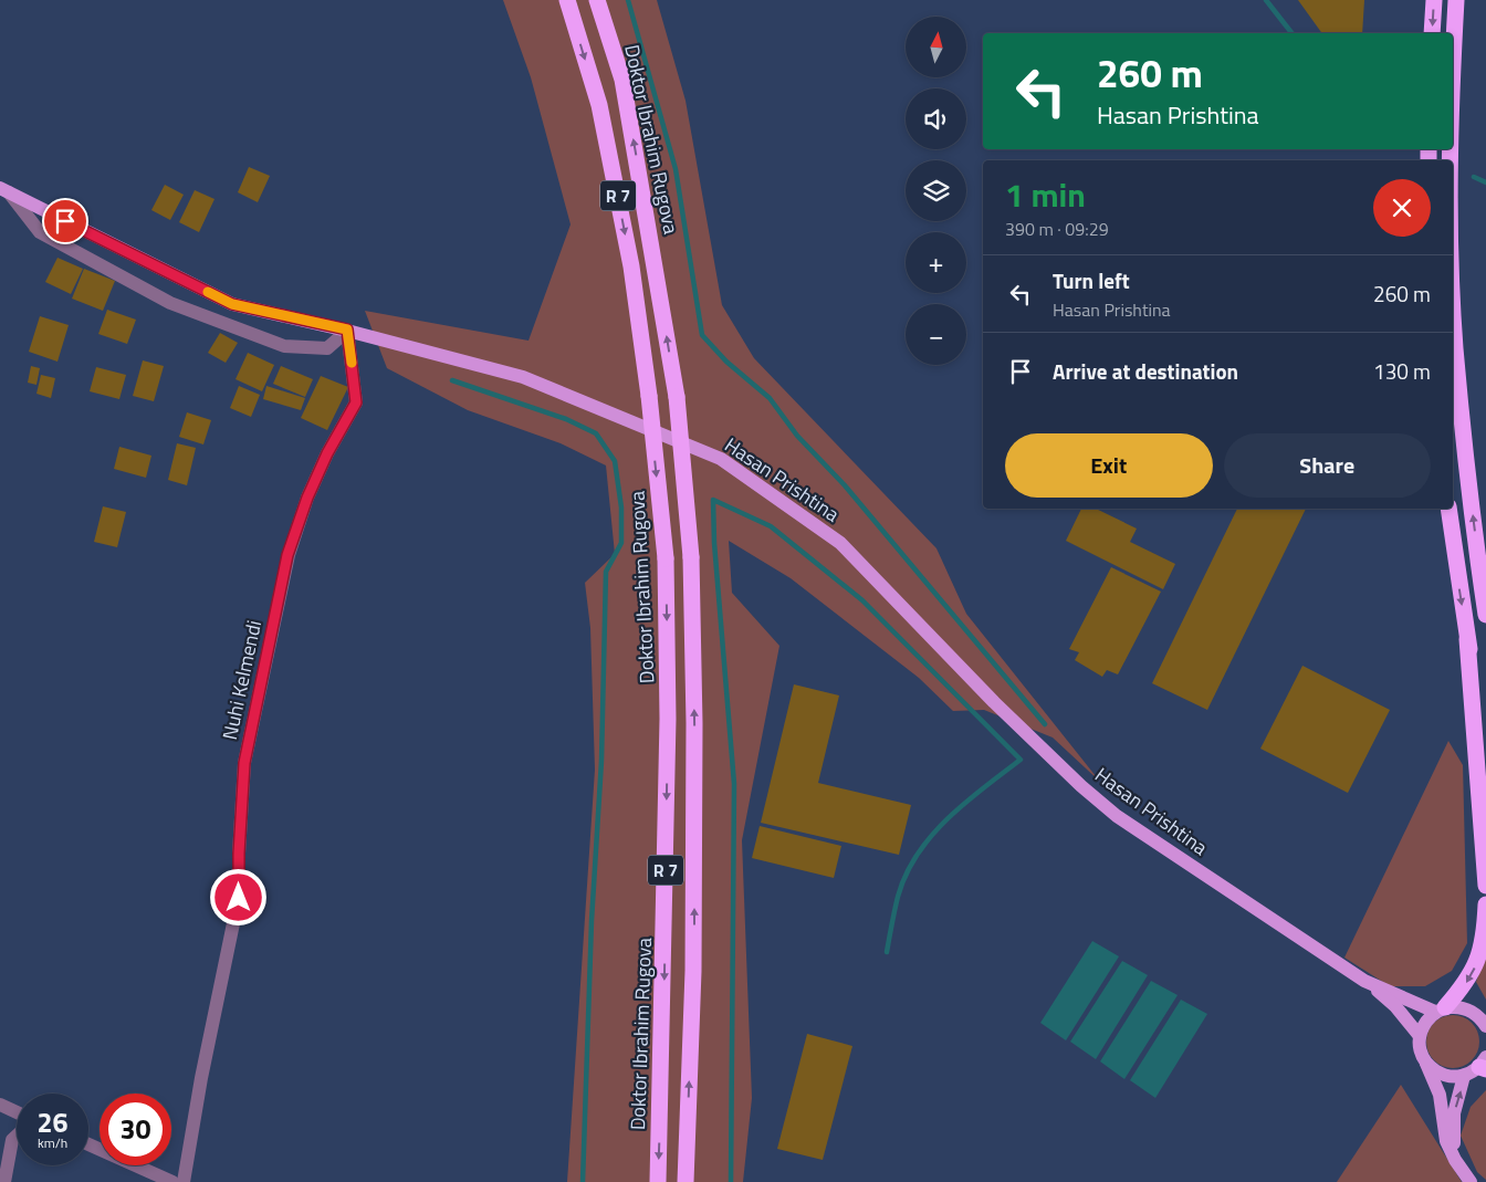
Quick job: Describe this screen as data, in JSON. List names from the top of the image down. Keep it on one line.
{"streets":{"highway":["Doktor Ibrahim Rugova","R 7"],"main road":["Hasan Prishtina"],"street":["Nuhi Kelmendi"]},"crossings":[["Hasan Prishtina","Nuhi Kelmendi"]],"north":"top","page":{"map_buttons":["+","−"],"turn":["260 m","Hasan Prishtina"],"heading":["1 min","390 m · 09:29"],"list":[{"name":"Turn left","note":"Hasan Prishtina","value":"260 m"},{"name":"Arrive at destination","value":"130 m"}],"buttons":["Exit","Share"],"speed":"26 km/h","limit":"30"}}
